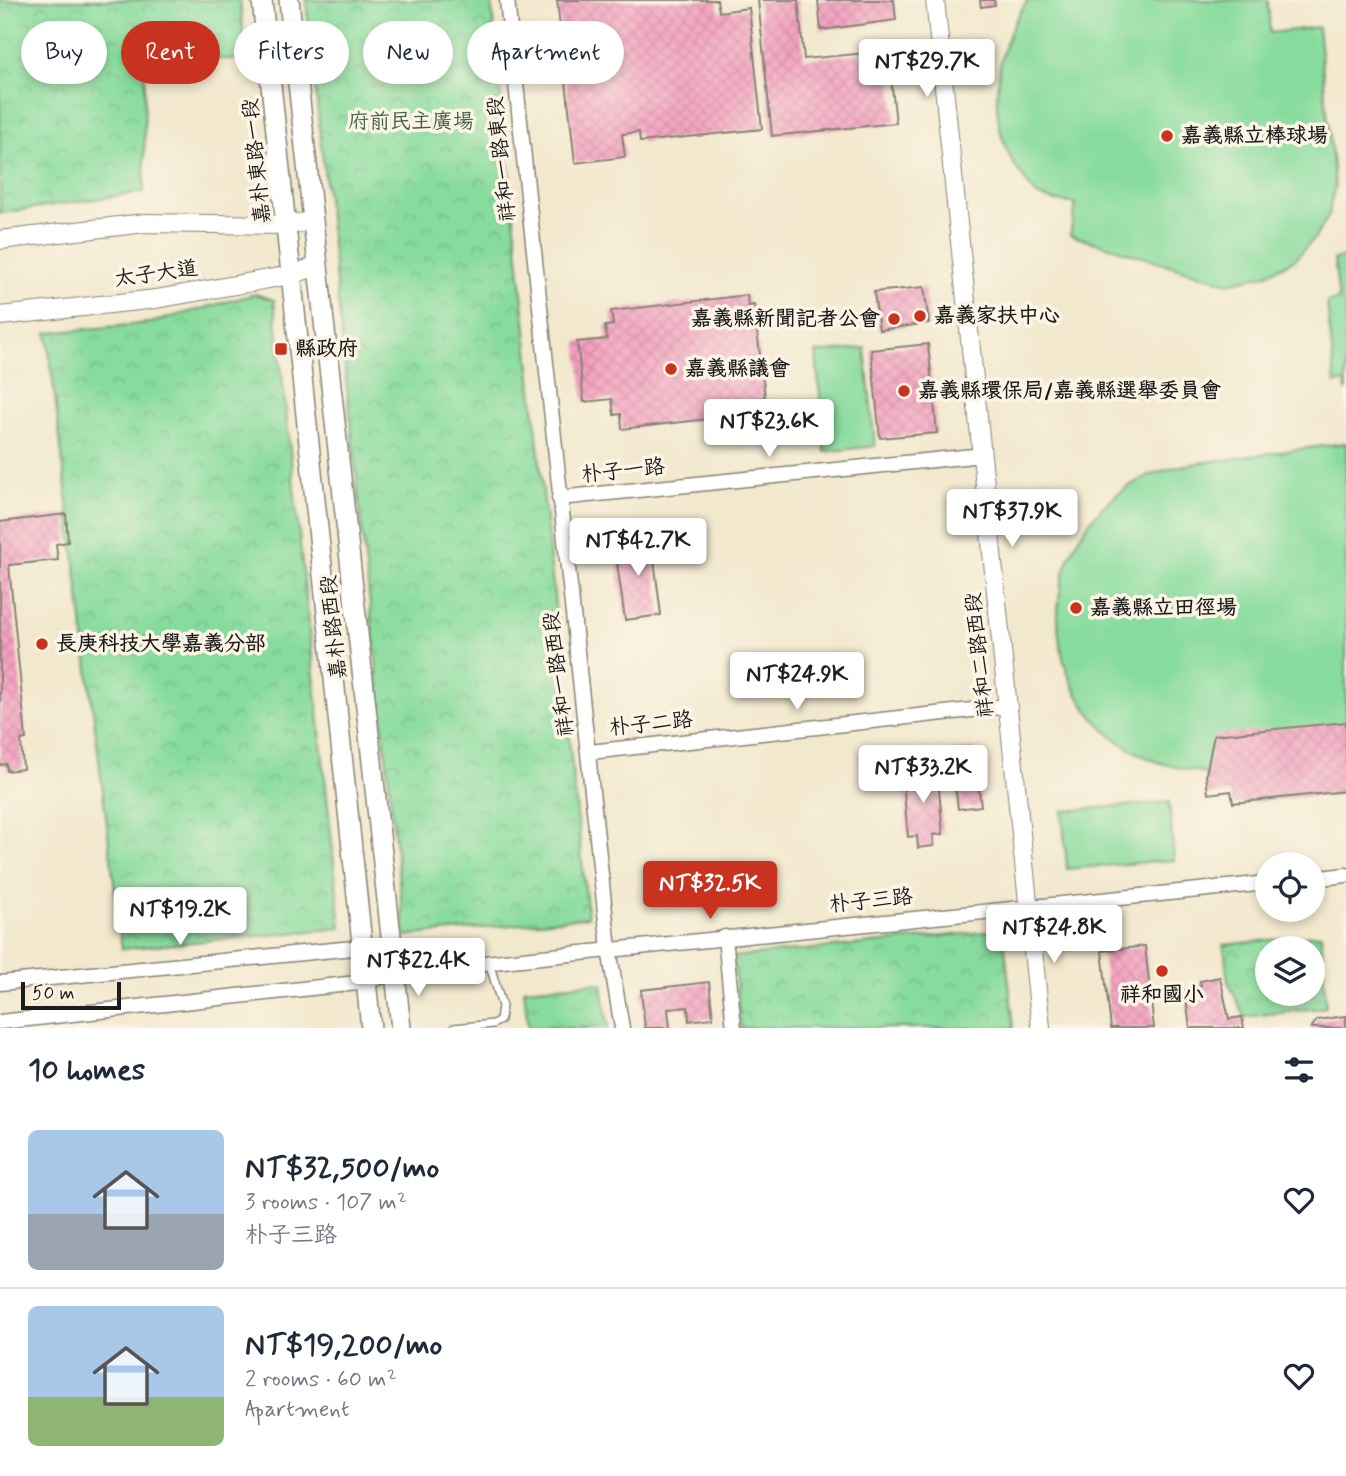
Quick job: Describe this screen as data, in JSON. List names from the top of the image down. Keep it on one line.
{"streets":{"main road":["嘉朴東路一段","嘉朴路西段"],"street":["祥和一路東段","太子大道","朴子一路","祥和二路西段","祥和一路西段","朴子二路","朴子三路"]},"crossings":[["祥和一路東段","祥和一路西段"],["嘉朴東路一段","太子大道"],["嘉朴東路一段","嘉朴路西段"],["太子大道","嘉朴路西段"],["朴子一路","祥和二路西段"],["朴子一路","祥和一路西段"],["嘉朴路西段","朴子三路"],["祥和二路西段","朴子二路"],["祥和二路西段","朴子三路"],["祥和一路西段","朴子二路"],["祥和一路西段","朴子三路"]],"parks":["府前民主廣場"],"places":{"other":["嘉義縣立棒球場","嘉義家扶中心","嘉義縣新聞記者公會","嘉義縣議會","嘉義縣環保局/嘉義縣選舉委員會","嘉義縣立田徑場","長庚科技大學嘉義分部","祥和國小"],"transit":["縣政府"]},"scale_bar":"50 m","page":{"chip":["Buy","Rent","Filters","New","Apartment"],"price":["NT$29.7K","NT$23.6K","NT$37.9K","NT$42.7K","NT$24.9K","NT$33.2K","NT$32.5K","NT$19.2K","NT$24.8K","NT$22.4K"],"scale":"50 m","heading":"10 homes","list":[{"name":"NT$32,500/mo","note":"3 rooms · 107 m² · 朴子三路"},{"name":"NT$19,200/mo","note":"2 rooms · 60 m² · Apartment"}]}}
